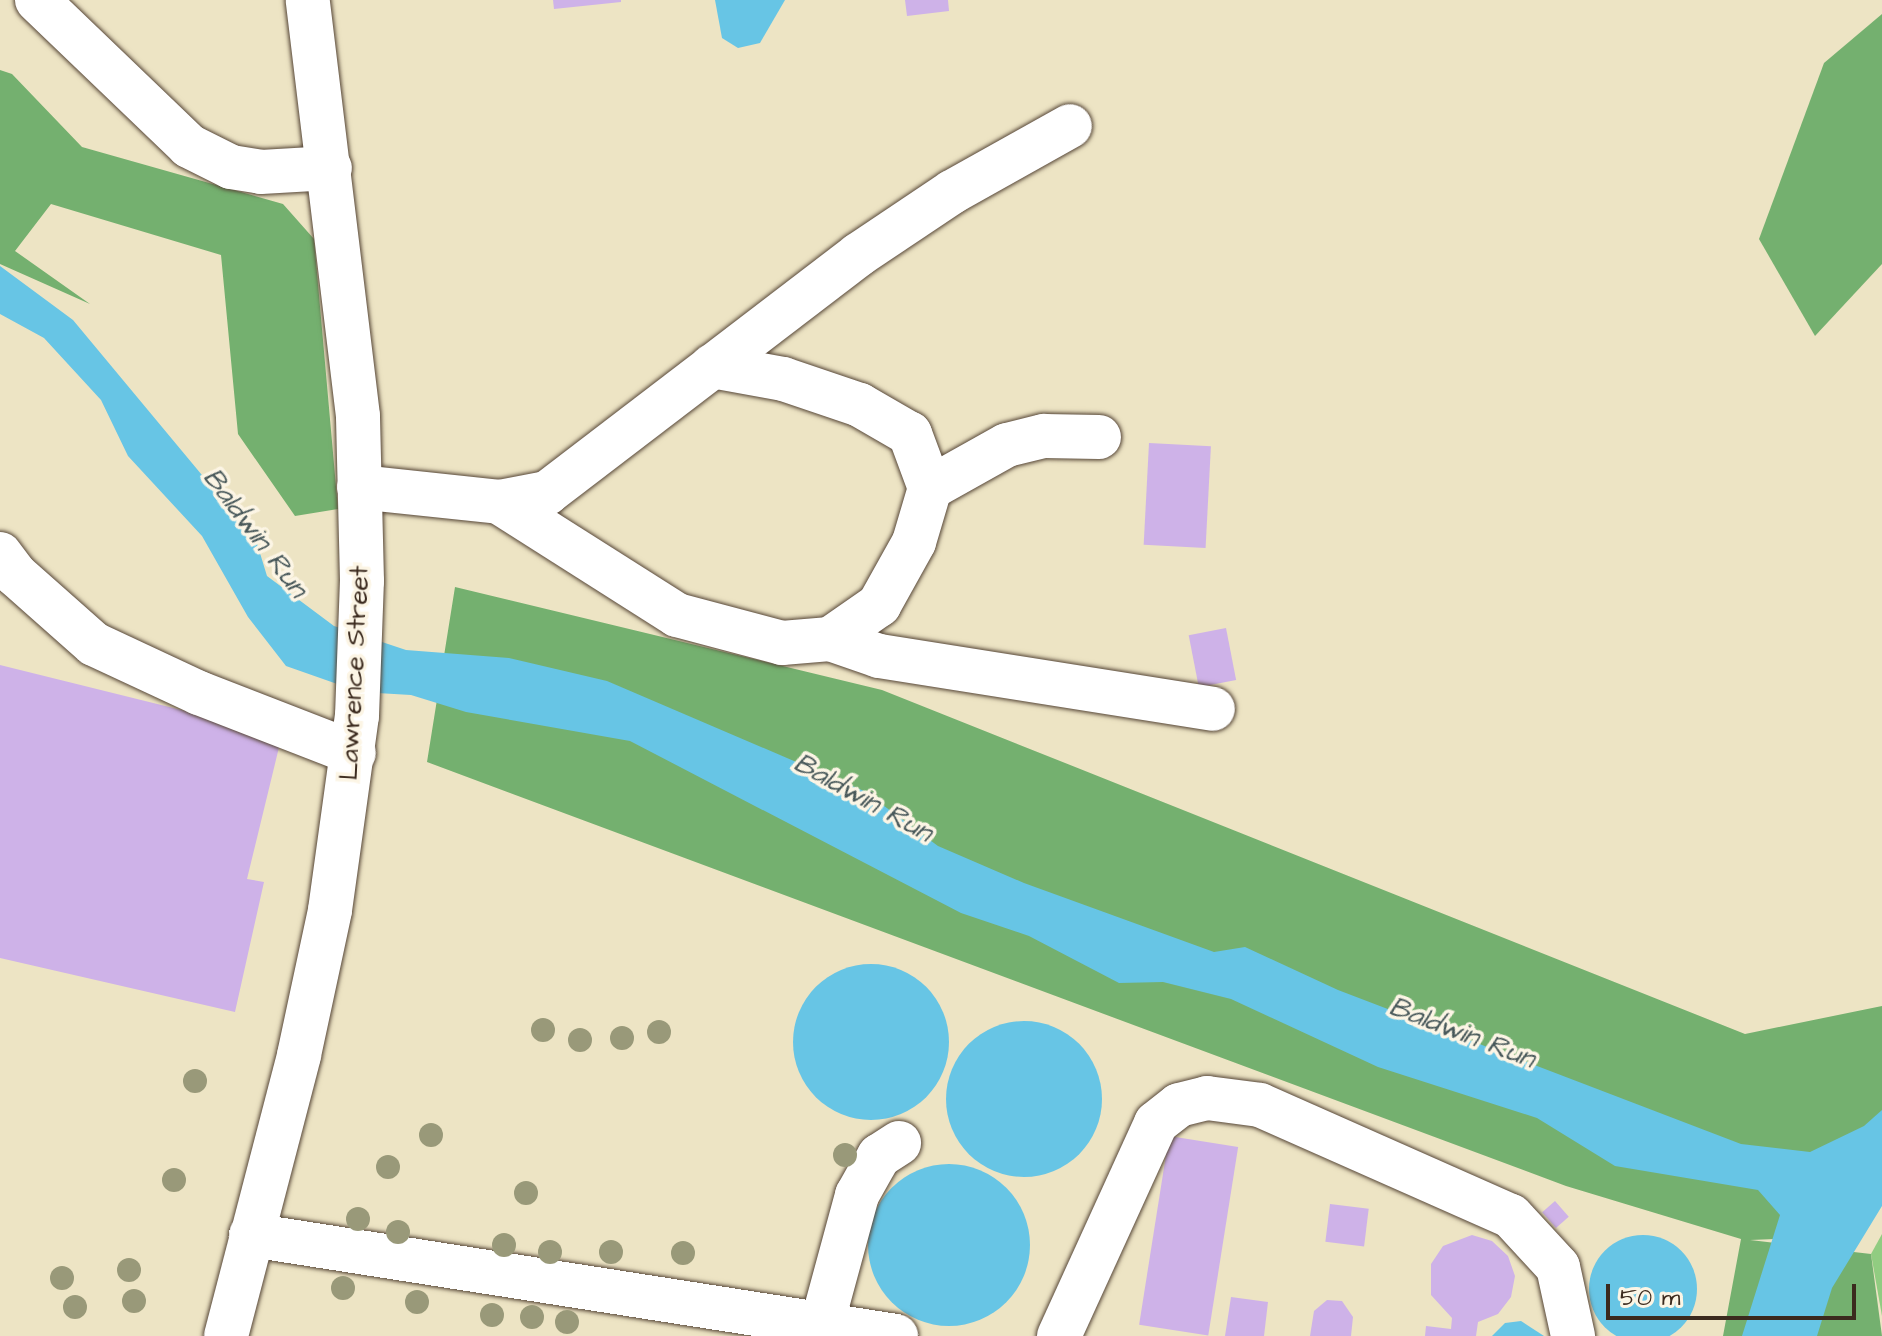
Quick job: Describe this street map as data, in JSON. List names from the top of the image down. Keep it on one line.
{"streets":{"street":["Lawrence Street"]},"water":["Baldwin Run"],"scale_bar":"50 m"}
